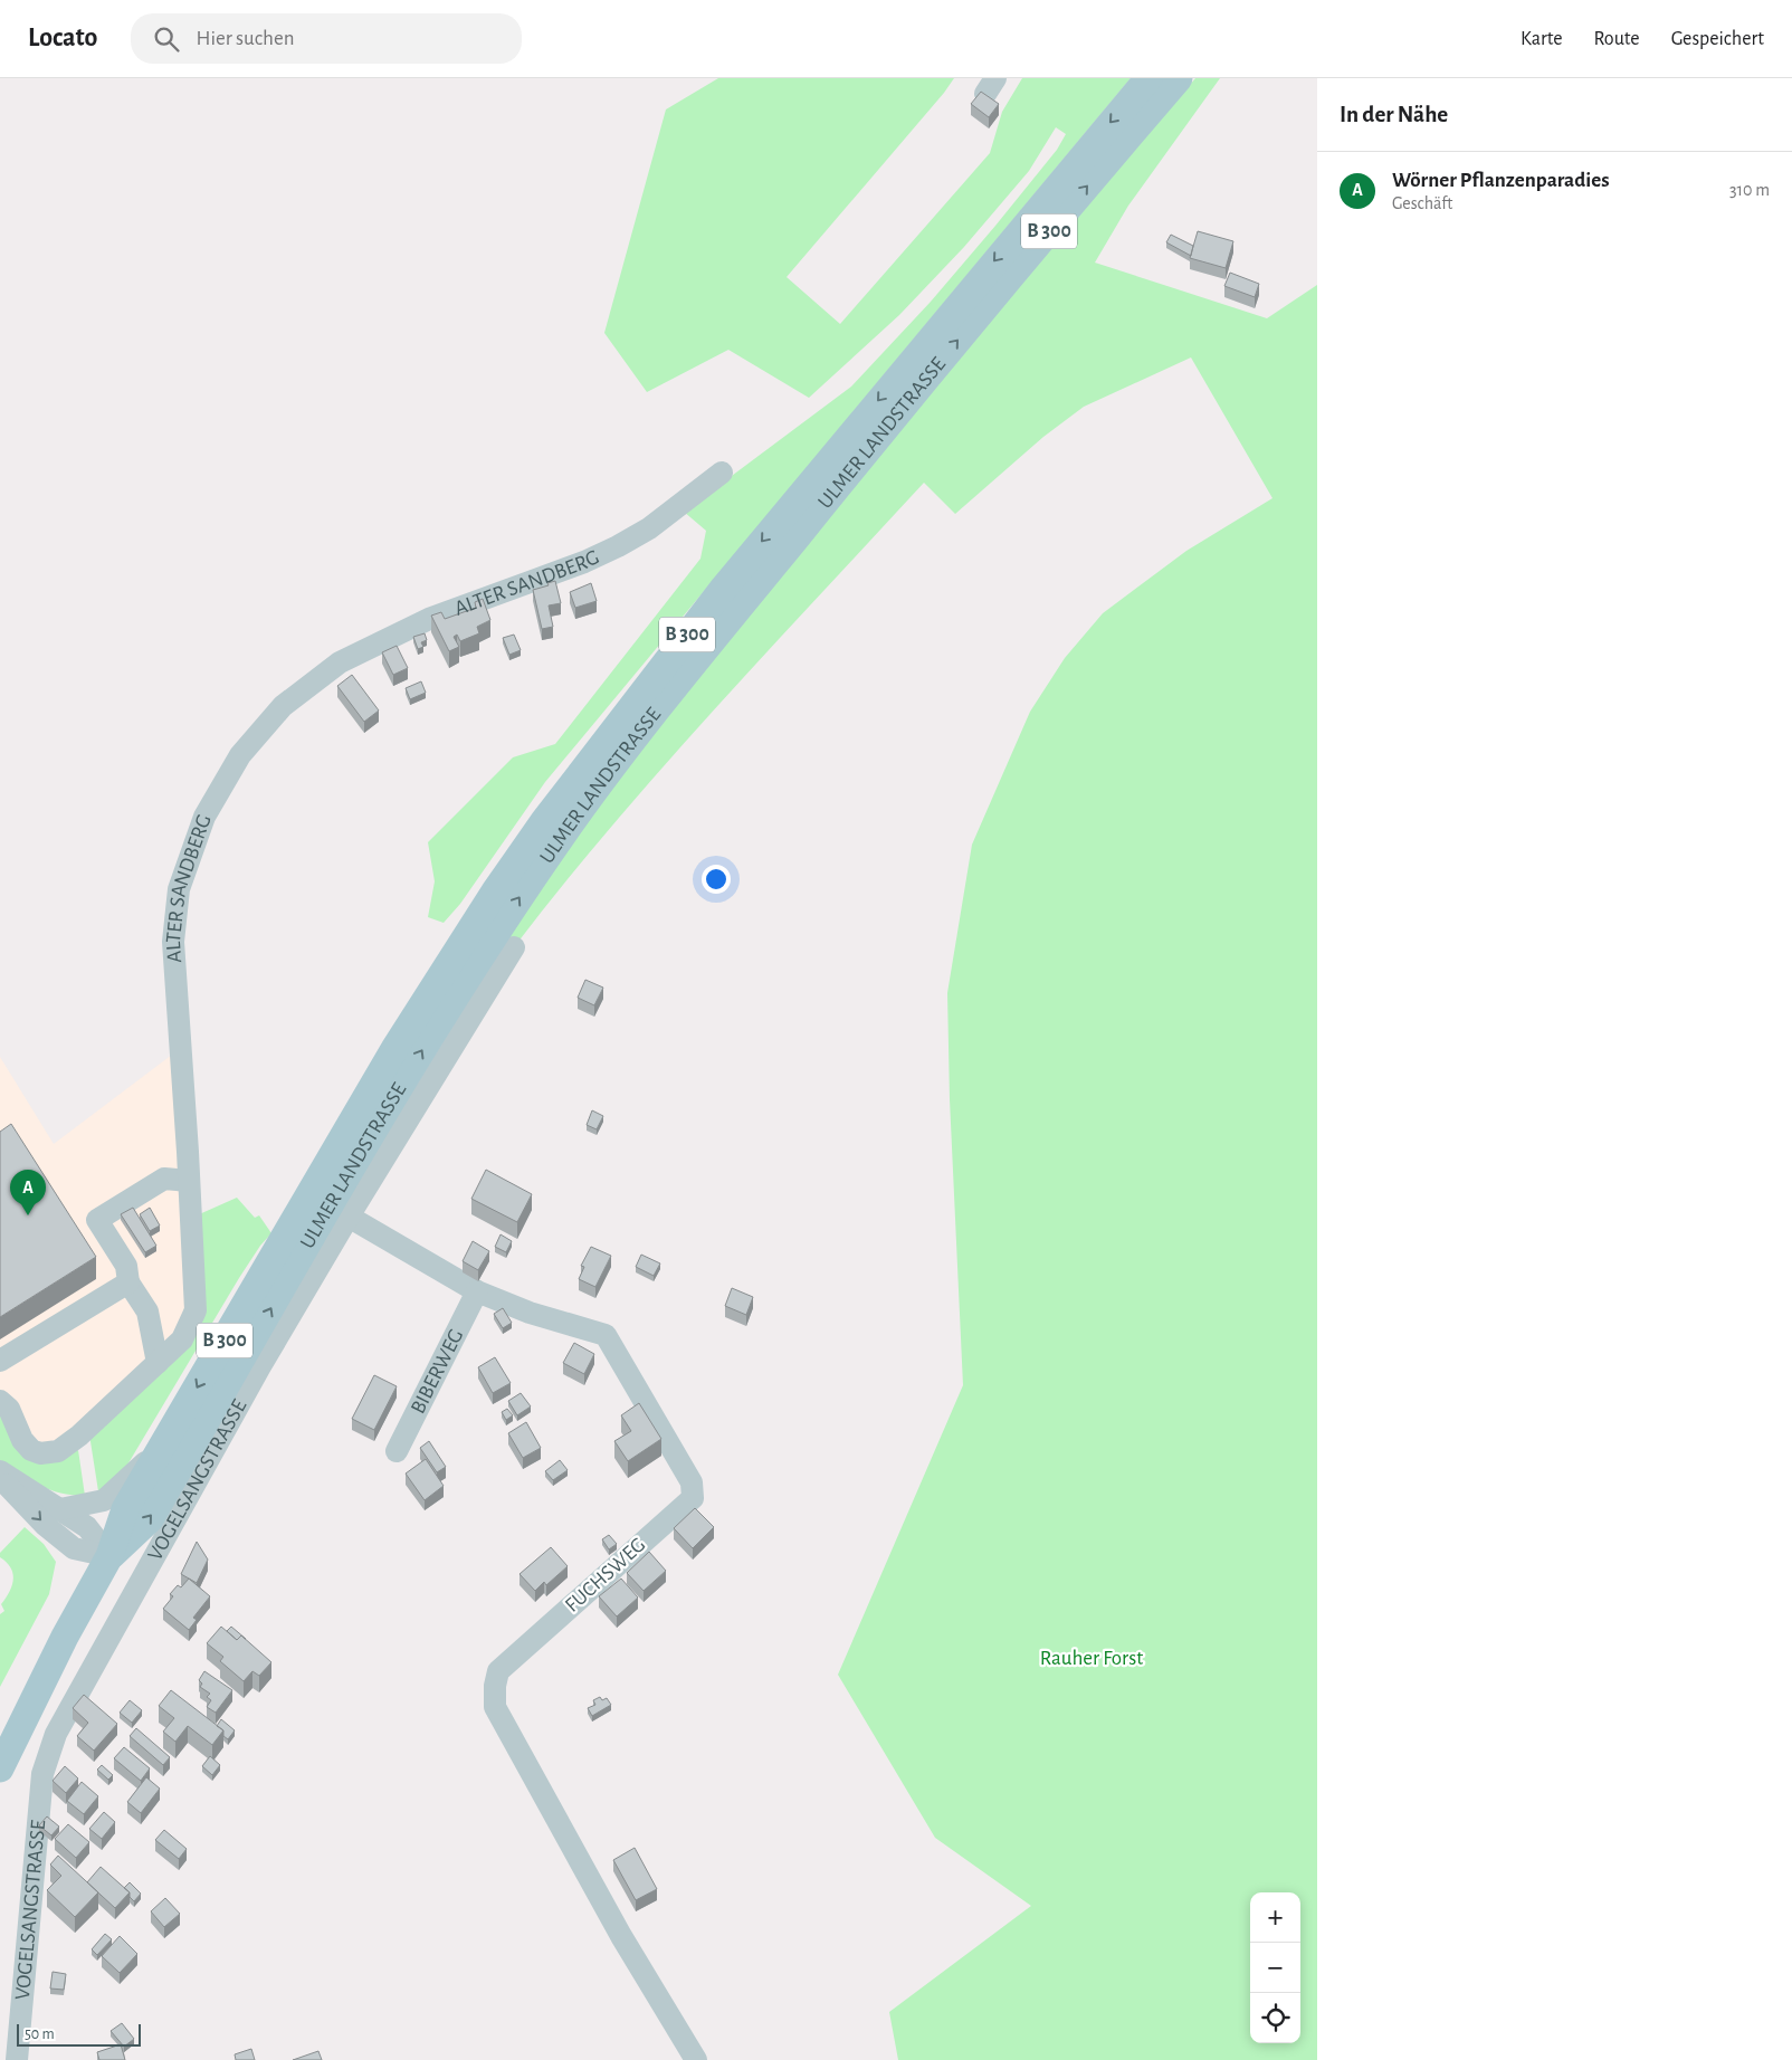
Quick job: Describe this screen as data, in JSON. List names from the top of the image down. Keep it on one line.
{"streets":{"main road":["B 300","ULMER LANDSTRASSE"],"street":["ALTER SANDBERG","BIBERWEG","VOGELSANGSTRASSE","FUCHSWEG"]},"crossings":[["BIBERWEG","FUCHSWEG"],["VOGELSANGSTRASSE","FUCHSWEG"]],"parks":["Rauher Forst"],"scale_bar":"50 m","page":{"header":"Locato","search":"Hier suchen","nav":["Karte","Route","Gespeichert"],"heading":"In der Nähe","list":[{"mark":"A","name":"Wörner Pflanzenparadies","note":"Geschäft","value":"310 m"}],"pins":"A","map_buttons":["+","−"],"scale":"50 m"}}
